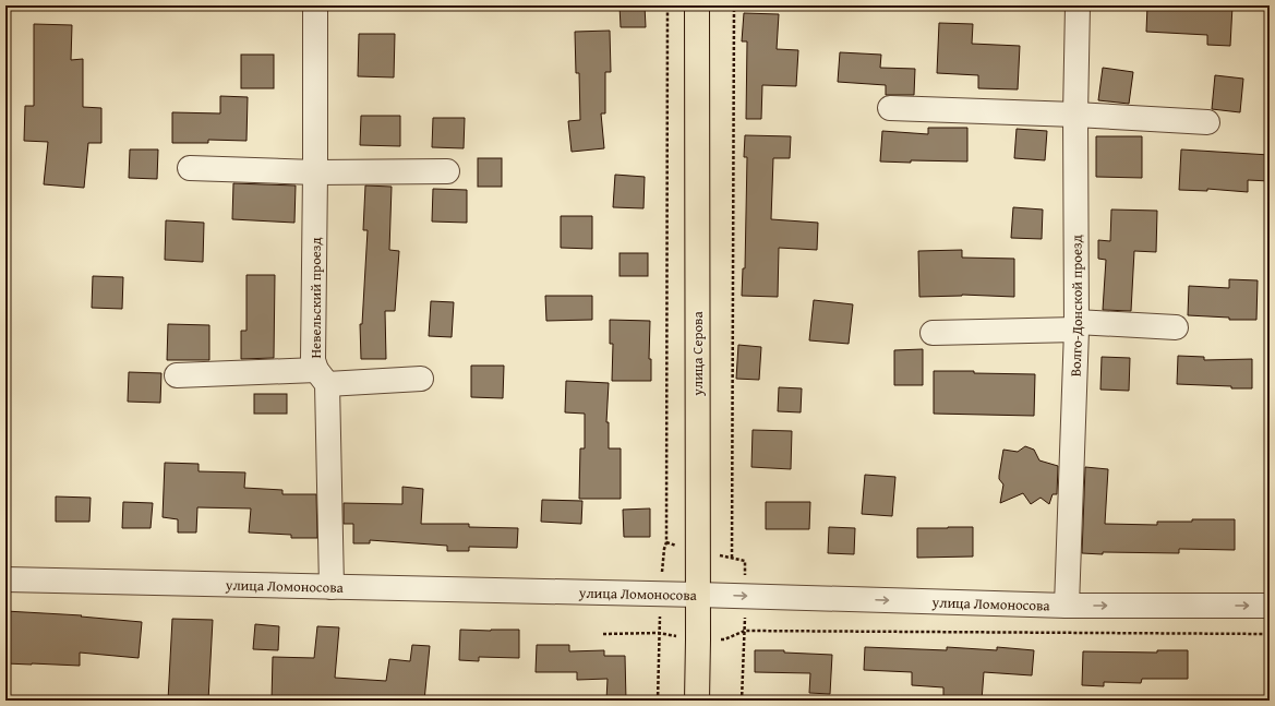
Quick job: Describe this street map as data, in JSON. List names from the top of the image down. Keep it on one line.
{"streets":{"main road":["улица Серова"],"street":["Невельский проезд","Волго-Донской проезд","улица Ломоносова"]},"crossings":[["Невельский проезд","улица Ломоносова"],["Волго-Донской проезд","улица Ломоносова"],["улица Серова","улица Ломоносова"]],"one_way":["улица Ломоносова"]}
